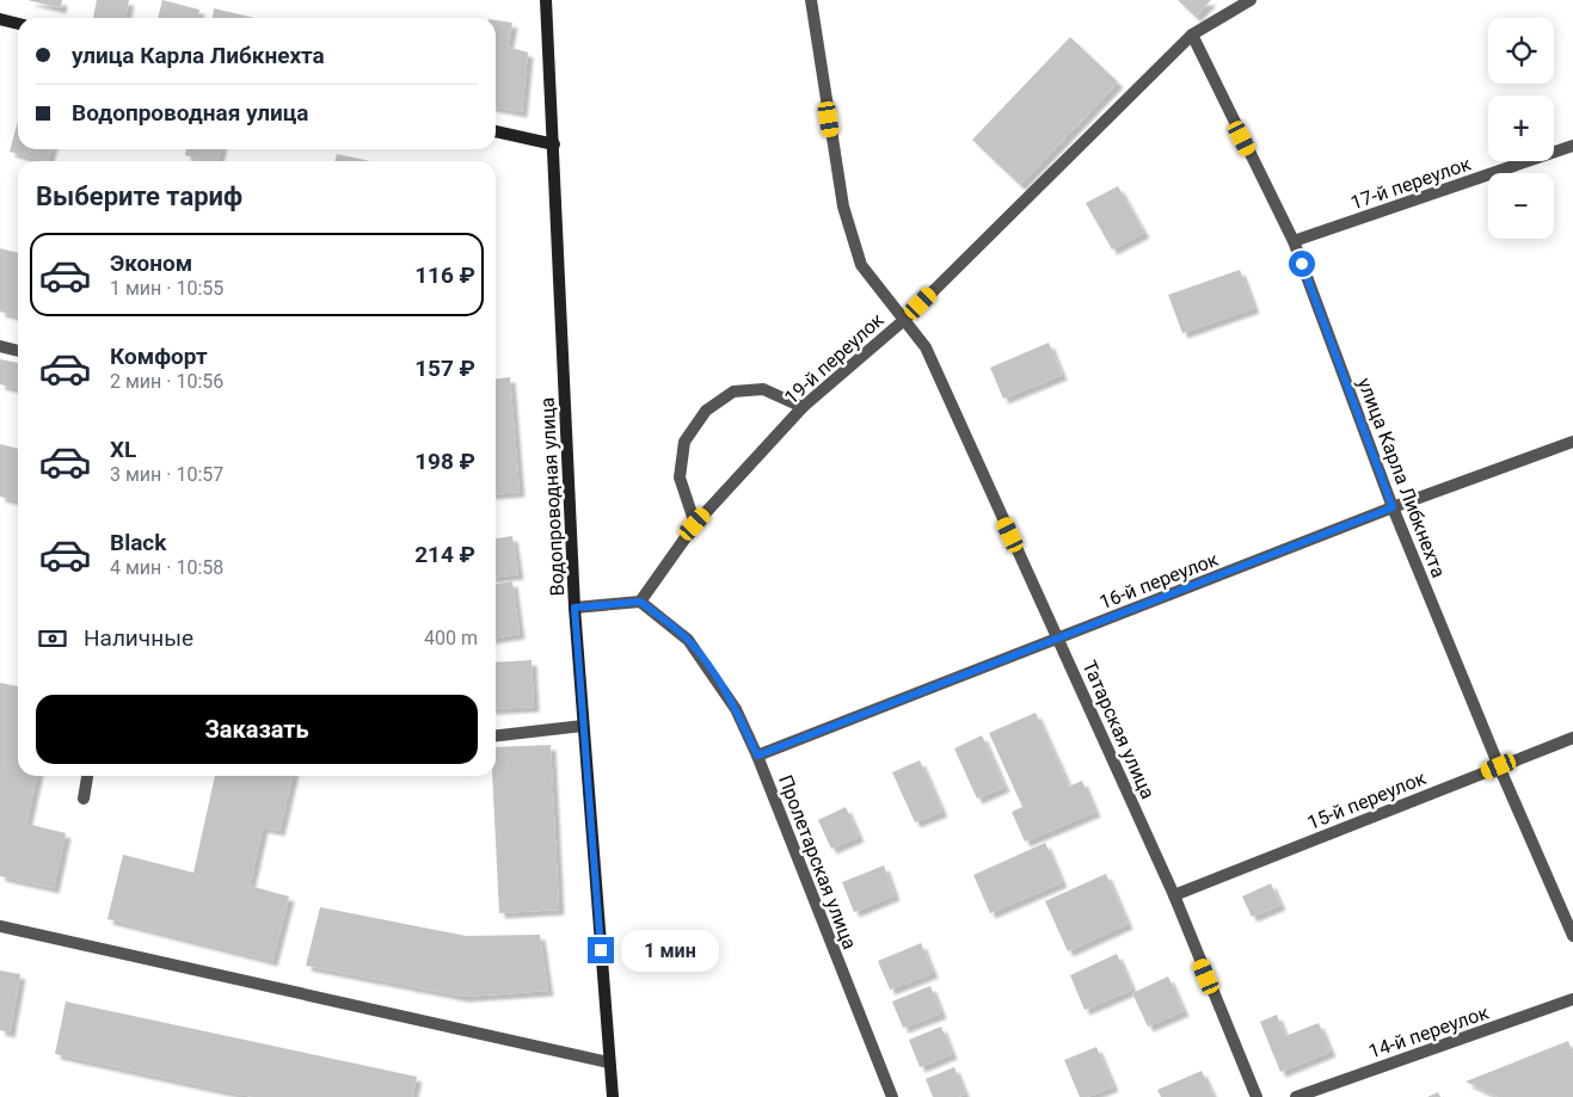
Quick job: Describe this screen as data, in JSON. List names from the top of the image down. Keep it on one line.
{"streets":{"street":["17-й переулок","19-й переулок","улица Карла Либкнехта","Водопроводная улица","16-й переулок","Татарская улица","15-й переулок","Пролетарская улица","14-й переулок"]},"crossings":[["17-й переулок","улица Карла Либкнехта"],["19-й переулок","улица Карла Либкнехта"],["19-й переулок","Татарская улица"],["19-й переулок","Пролетарская улица"],["улица Карла Либкнехта","16-й переулок"],["улица Карла Либкнехта","15-й переулок"],["16-й переулок","Татарская улица"],["16-й переулок","Пролетарская улица"],["Татарская улица","15-й переулок"]],"page":{"map_buttons":["+","−"],"banner":["улица Карла Либкнехта","Водопроводная улица"],"heading":"Выберите тариф","list":[{"name":"Эконом","note":"1 мин · 10:55","value":"116 ₽"},{"name":"Комфорт","note":"2 мин · 10:56","value":"157 ₽"},{"name":"XL","note":"3 мин · 10:57","value":"198 ₽"},{"name":"Black","note":"4 мин · 10:58","value":"214 ₽"}],"pay":["Наличные","400 m"],"buttons":"Заказать","bubble":"1 мин"}}
